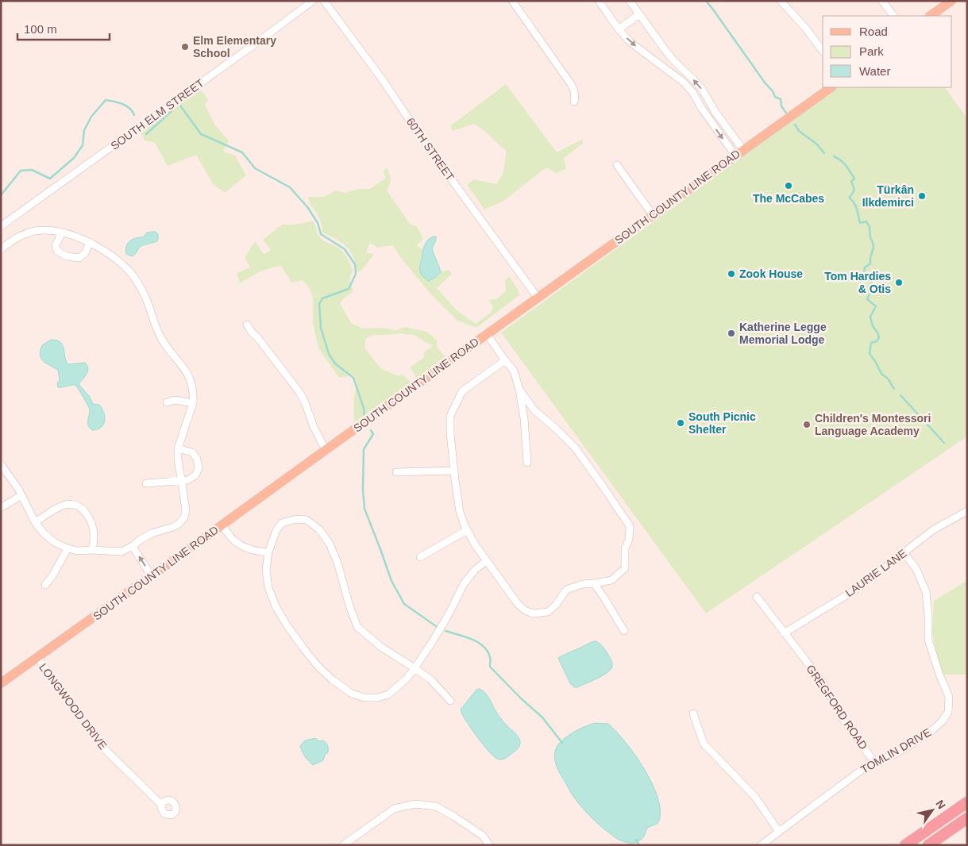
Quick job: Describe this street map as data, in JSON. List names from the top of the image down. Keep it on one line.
{"streets":{"main road":["SOUTH COUNTY LINE ROAD"],"street":["SOUTH ELM STREET","60TH STREET","LAURIE LANE","LONGWOOD DRIVE","GREGFORD ROAD","TOMLIN DRIVE"]},"crossings":[["60TH STREET","SOUTH COUNTY LINE ROAD"],["SOUTH COUNTY LINE ROAD","LONGWOOD DRIVE"],["LAURIE LANE","GREGFORD ROAD"],["LAURIE LANE","TOMLIN DRIVE"],["GREGFORD ROAD","TOMLIN DRIVE"]],"places":["Elm Elementary School","The McCabes","Türkân Ilkdemirci","Zook House","Tom Hardies & Otis","Katherine Legge Memorial Lodge","South Picnic Shelter","Children's Montessori Language Academy"],"legend":["Road","Park","Water"],"scale_bar":"100 m","north":"top right"}
